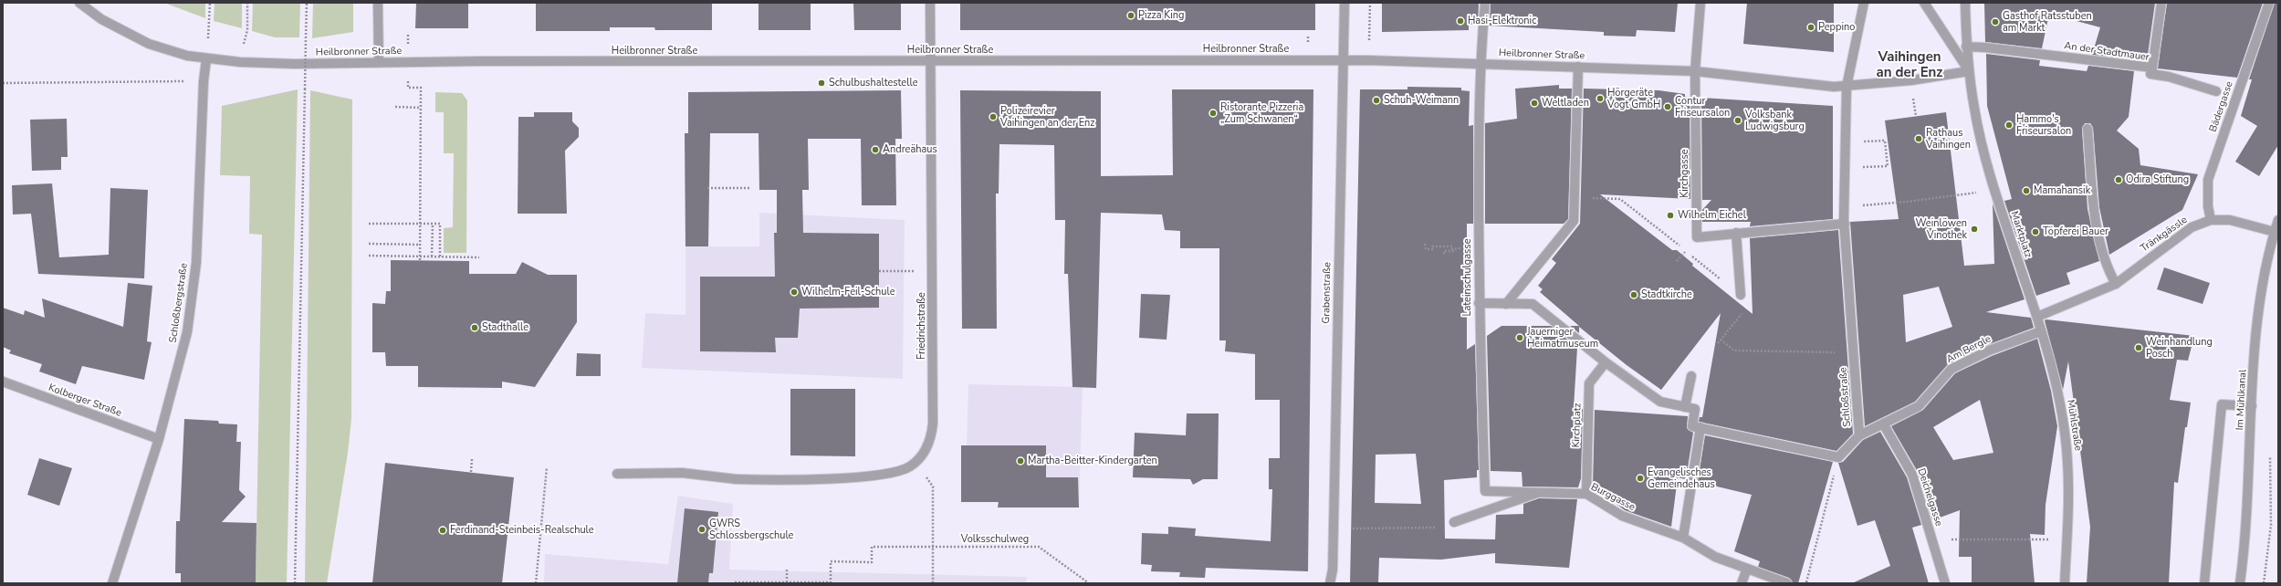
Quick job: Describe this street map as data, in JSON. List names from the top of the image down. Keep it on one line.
{"streets":{"street":["Heilbronner Straße","An der Stadtmauer","Bädergasse","Kirchgasse","Marktplatz","Tränkgässle","Lateinschulgasse","Grabenstraße","Schloßbergstraße","Friedrichstraße","Am Bergle","Schloßstraße","Im Mühlkanal","Kolberger Straße","Kirchplatz","Mühlstraße","Burggasse","Deichelgasse"],"path":["Volksschulweg"]},"crossings":[["Heilbronner Straße","Kirchgasse"],["Heilbronner Straße","Marktplatz"],["Heilbronner Straße","Lateinschulgasse"],["Heilbronner Straße","Grabenstraße"],["Heilbronner Straße","Schloßbergstraße"],["Heilbronner Straße","Friedrichstraße"],["Heilbronner Straße","Schloßstraße"],["An der Stadtmauer","Marktplatz"],["Bädergasse","Tränkgässle"],["Kirchgasse","Schloßstraße"],["Marktplatz","Mühlstraße"],["Tränkgässle","Im Mühlkanal"],["Tränkgässle","Mühlstraße"],["Lateinschulgasse","Burggasse"],["Schloßbergstraße","Kolberger Straße"],["Am Bergle","Schloßstraße"],["Am Bergle","Mühlstraße"],["Am Bergle","Deichelgasse"],["Kirchplatz","Burggasse"]],"districts":["Vaihingen an der Enz"],"places":["Pizza King","Hasi-Elektronic","Gasthof Ratsstuben am Markt","Peppino","Schulbushaltestelle","Hörgeräte Vogt GmbH","Schuh-Weimann","Weltladen","Contur Friseursalon","Ristorante Pizzeria „Zum Schwanen“","Polizeirevier Vaihingen an der Enz","Volksbank Ludwigsburg","Hammo's Friseursalon","Rathaus Vaihingen","Andreähaus","Odira Stiftung","Mamahansik","Wilhelm Eichel","Weinlöwen Vinothek","Töpferei Bauer","Wilhelm-Feil-Schule","Stadtkirche","Stadthalle","Jauerniger Heimatmuseum","Weinhandlung Posch","Martha-Beitter-Kindergarten","Evangelisches Gemeindehaus","GWRS Schlossbergschule","Ferdinand-Steinbeis-Realschule"]}
